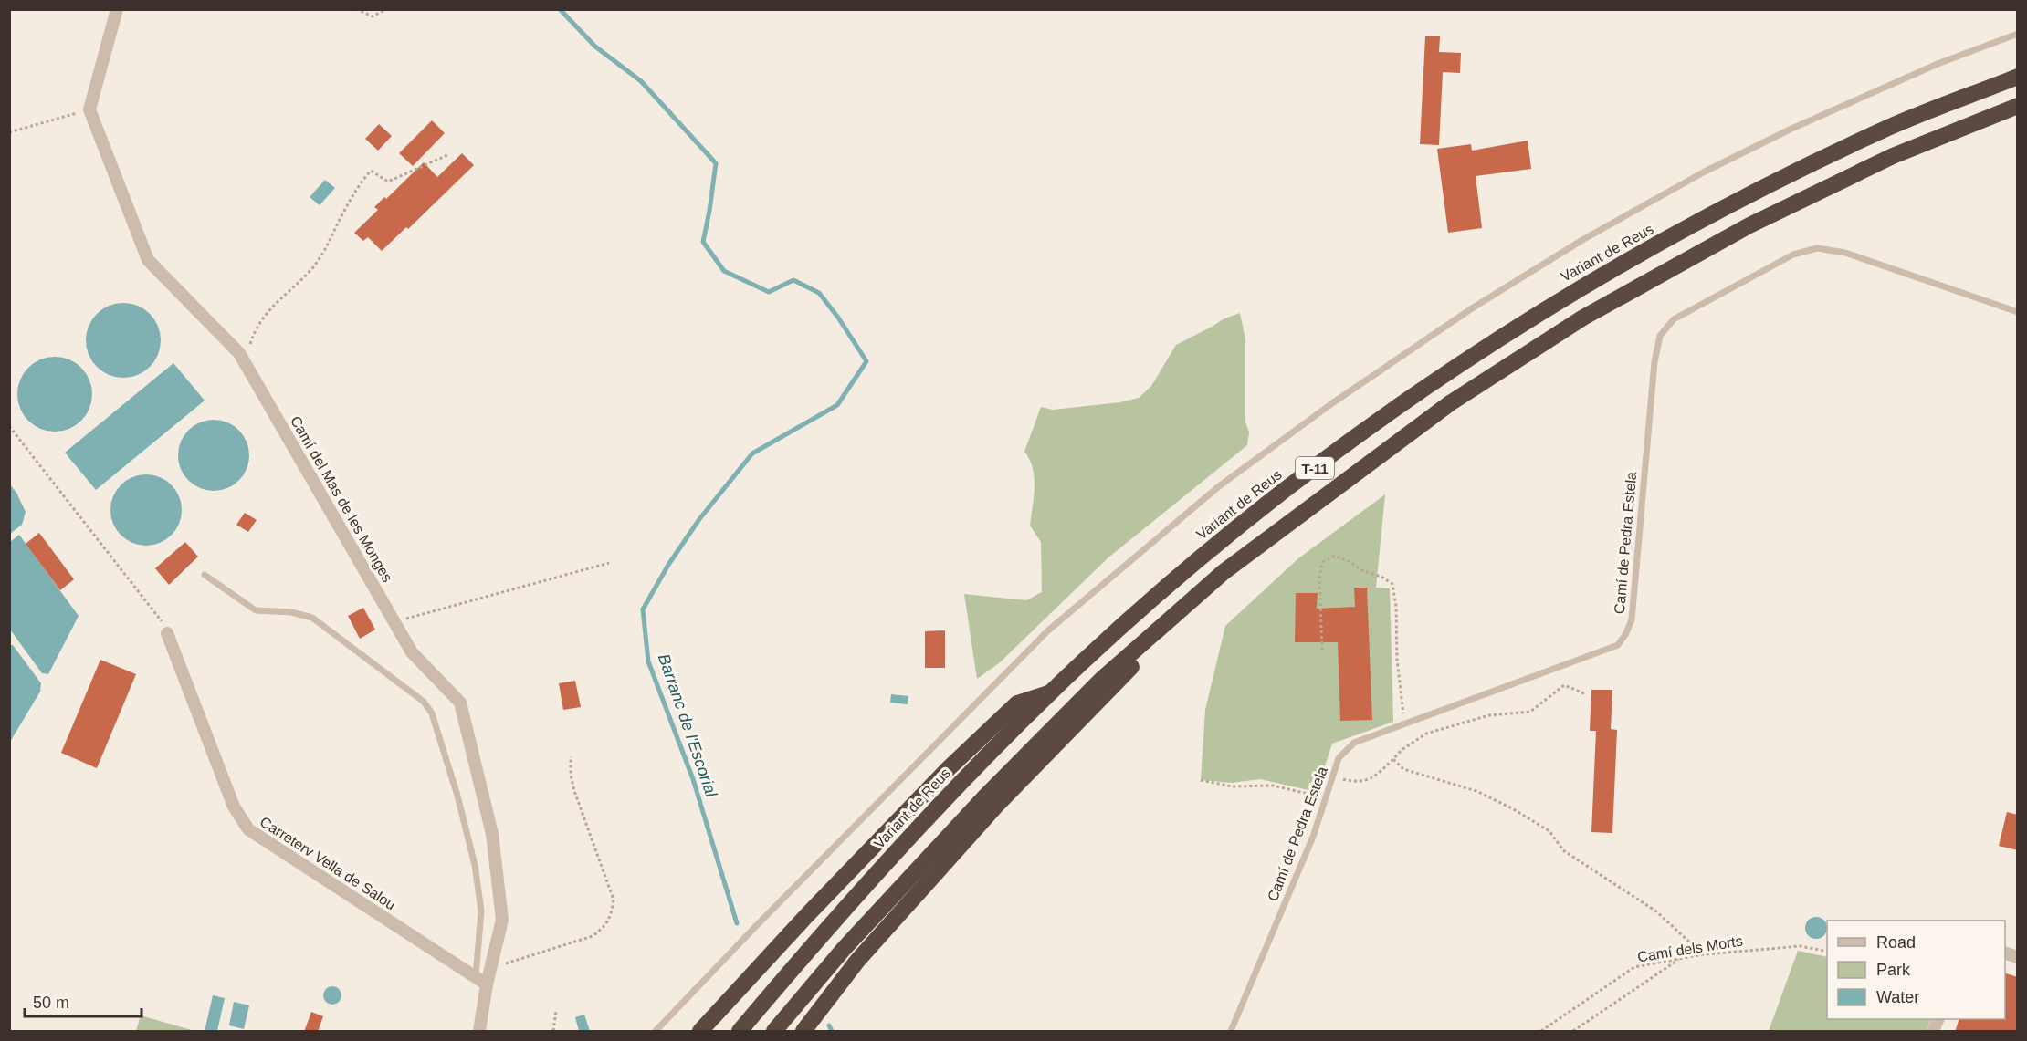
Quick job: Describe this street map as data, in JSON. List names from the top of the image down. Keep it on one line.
{"streets":{"highway":["Variant de Reus","T-11"],"street":["Camí del Mas de les Monges","Carreterv Vella de Salou"],"lane":["Camí de Pedra Estela"],"path":["Camí dels Morts"]},"crossings":[["Camí del Mas de les Monges","Carreterv Vella de Salou"]],"water":["Barranc de l'Escorial"],"legend":["Road","Park","Water"],"scale_bar":"50 m"}
